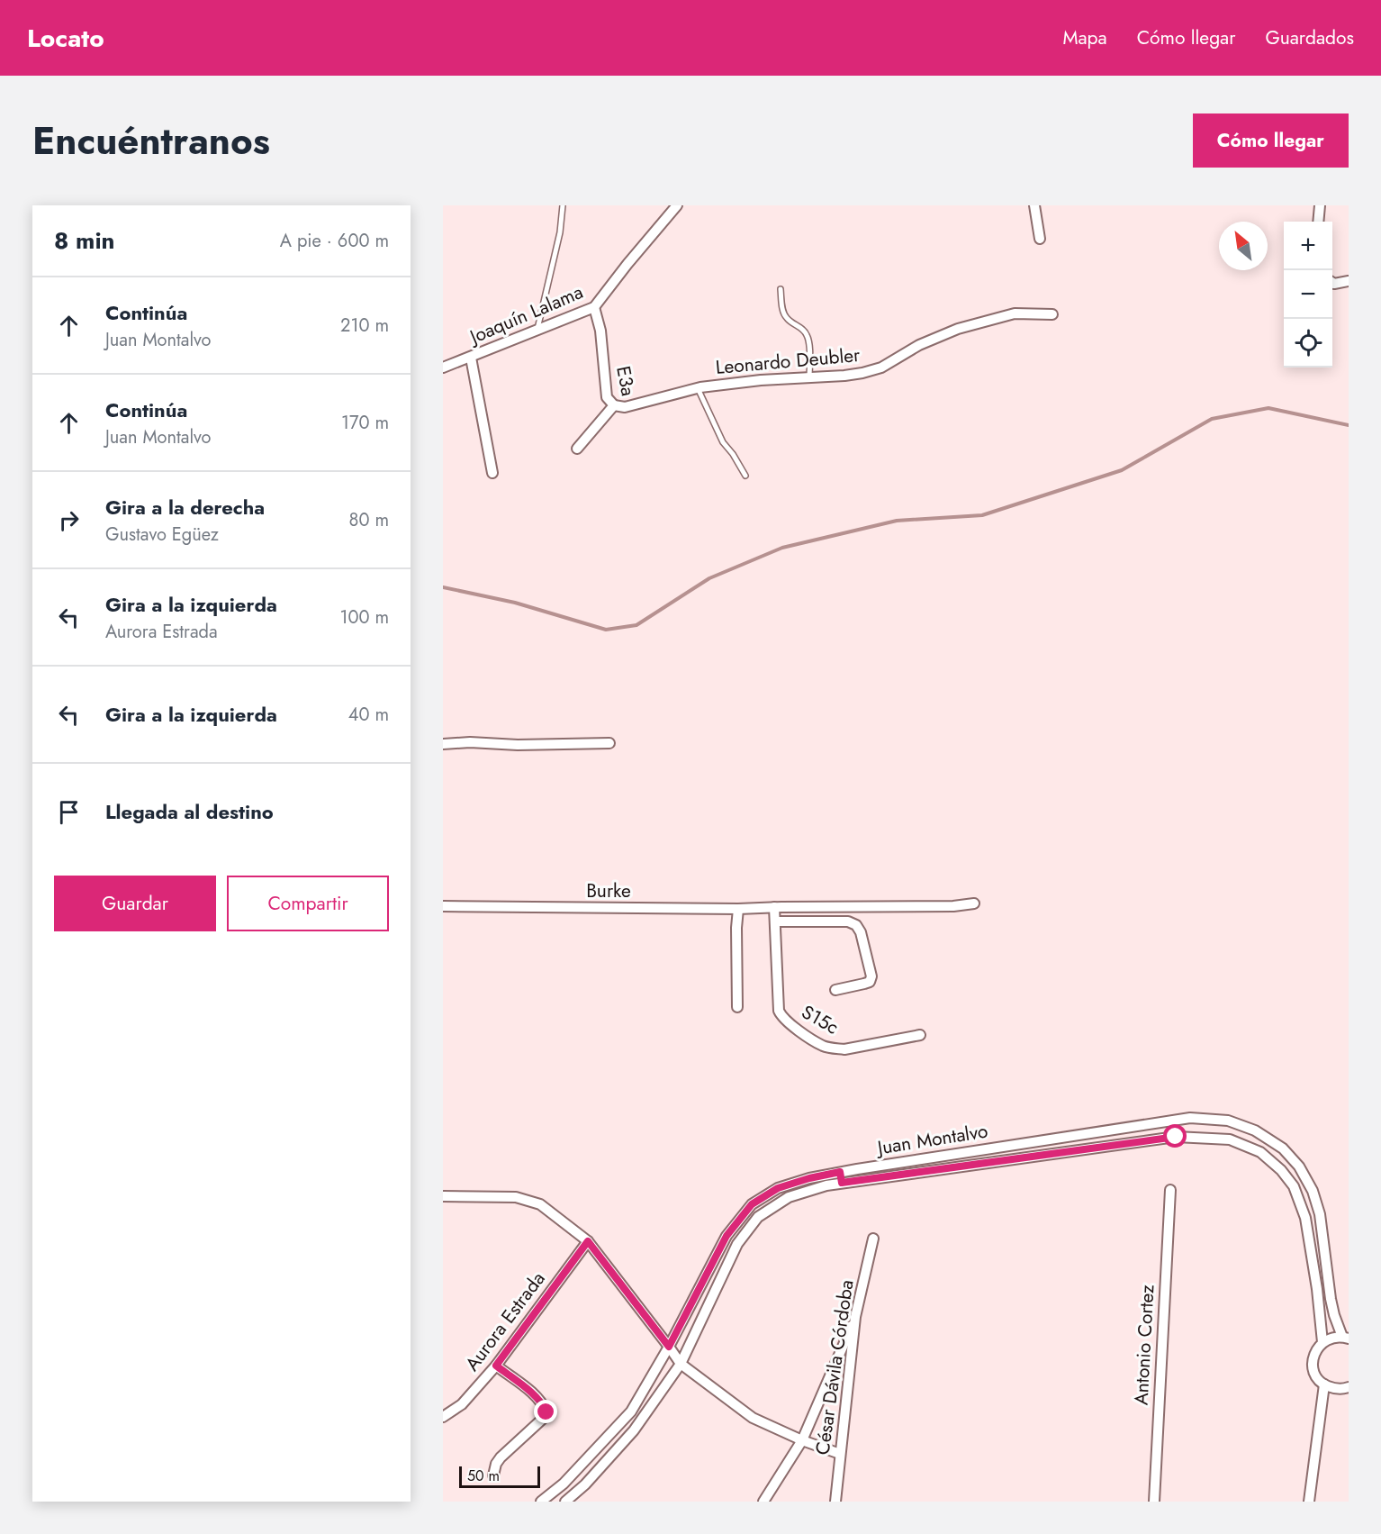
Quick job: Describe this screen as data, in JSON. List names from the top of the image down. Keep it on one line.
{"streets":{"street":["Joaquín Lalama","Leonardo Deubler","E3a","Burke","S15c","Juan Montalvo","Aurora Estrada","Antonio Cortez","César Dávila Córdoba"]},"crossings":[["Joaquín Lalama","E3a"],["Leonardo Deubler","E3a"],["Burke","S15c"]],"scale_bar":"50 m","north":"top left","page":{"header":"Locato","nav":["Mapa","Cómo llegar","Guardados"],"title":"Encuéntranos","buttons":["Cómo llegar",["Guardar","Compartir"]],"heading":["8 min","A pie · 600 m"],"map_buttons":["+","−"],"list":[["Continúa","Juan Montalvo","210 m"],["Continúa","Juan Montalvo","170 m"],["Gira a la derecha","Gustavo Egüez","80 m"],["Gira a la izquierda","Aurora Estrada","100 m"],["Gira a la izquierda","40 m"],"Llegada al destino"],"scale":"50 m"}}
